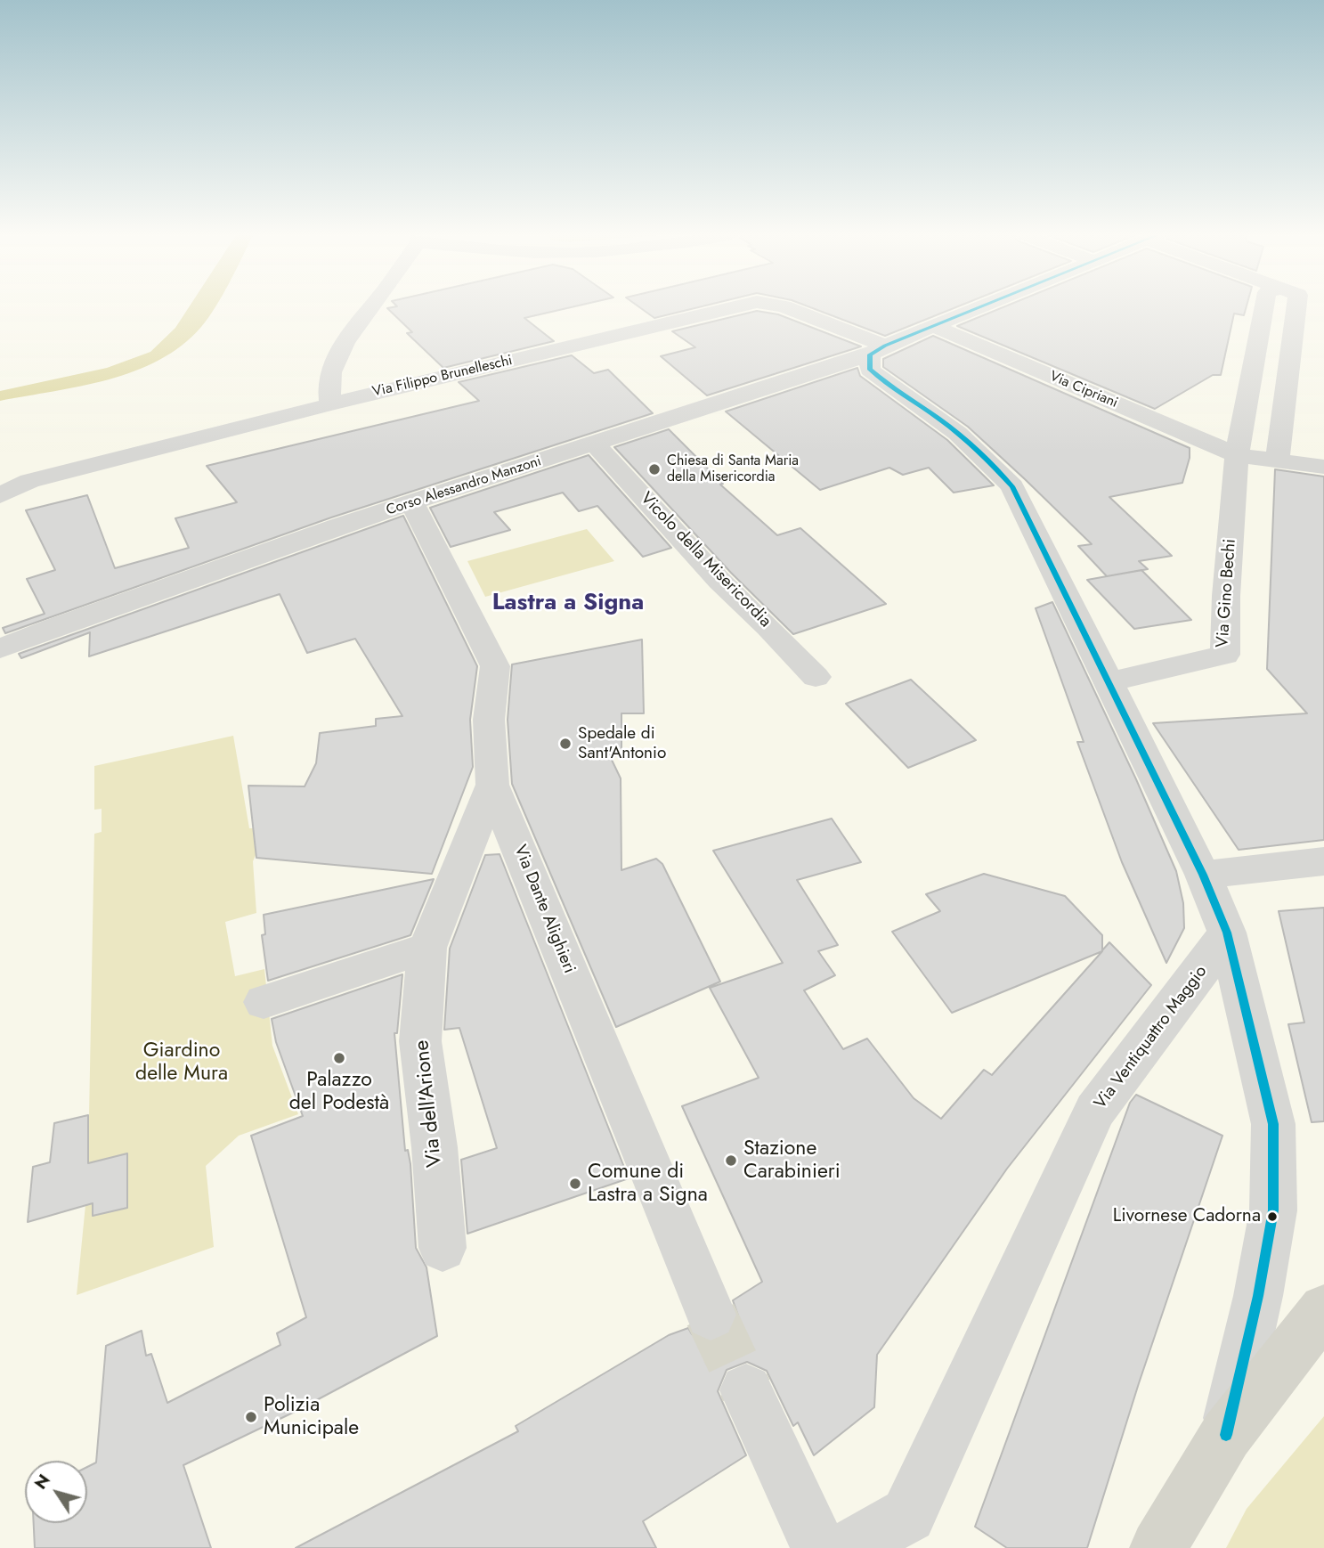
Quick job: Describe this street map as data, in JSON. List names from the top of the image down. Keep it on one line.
{"streets":{"street":["Via Filippo Brunelleschi","Via Cipriani","Corso Alessandro Manzoni","Vicolo della Misericordia","Via Gino Bechi","Via Dante Alighieri","Via Ventiquattro Maggio","Via dell'Arione"]},"crossings":[["Via Filippo Brunelleschi","Corso Alessandro Manzoni"],["Via Cipriani","Via Gino Bechi"],["Corso Alessandro Manzoni","Vicolo della Misericordia"],["Corso Alessandro Manzoni","Via Dante Alighieri"],["Via Dante Alighieri","Via dell'Arione"]],"districts":["Lastra a Signa"],"parks":["Giardino delle Mura"],"places":["Chiesa di Santa Maria della Misericordia","Spedale di Sant'Antonio","Palazzo del Podestà","Stazione Carabinieri","Comune di Lastra a Signa","Livornese Cadorna","Polizia Municipale"],"north":"top left"}
